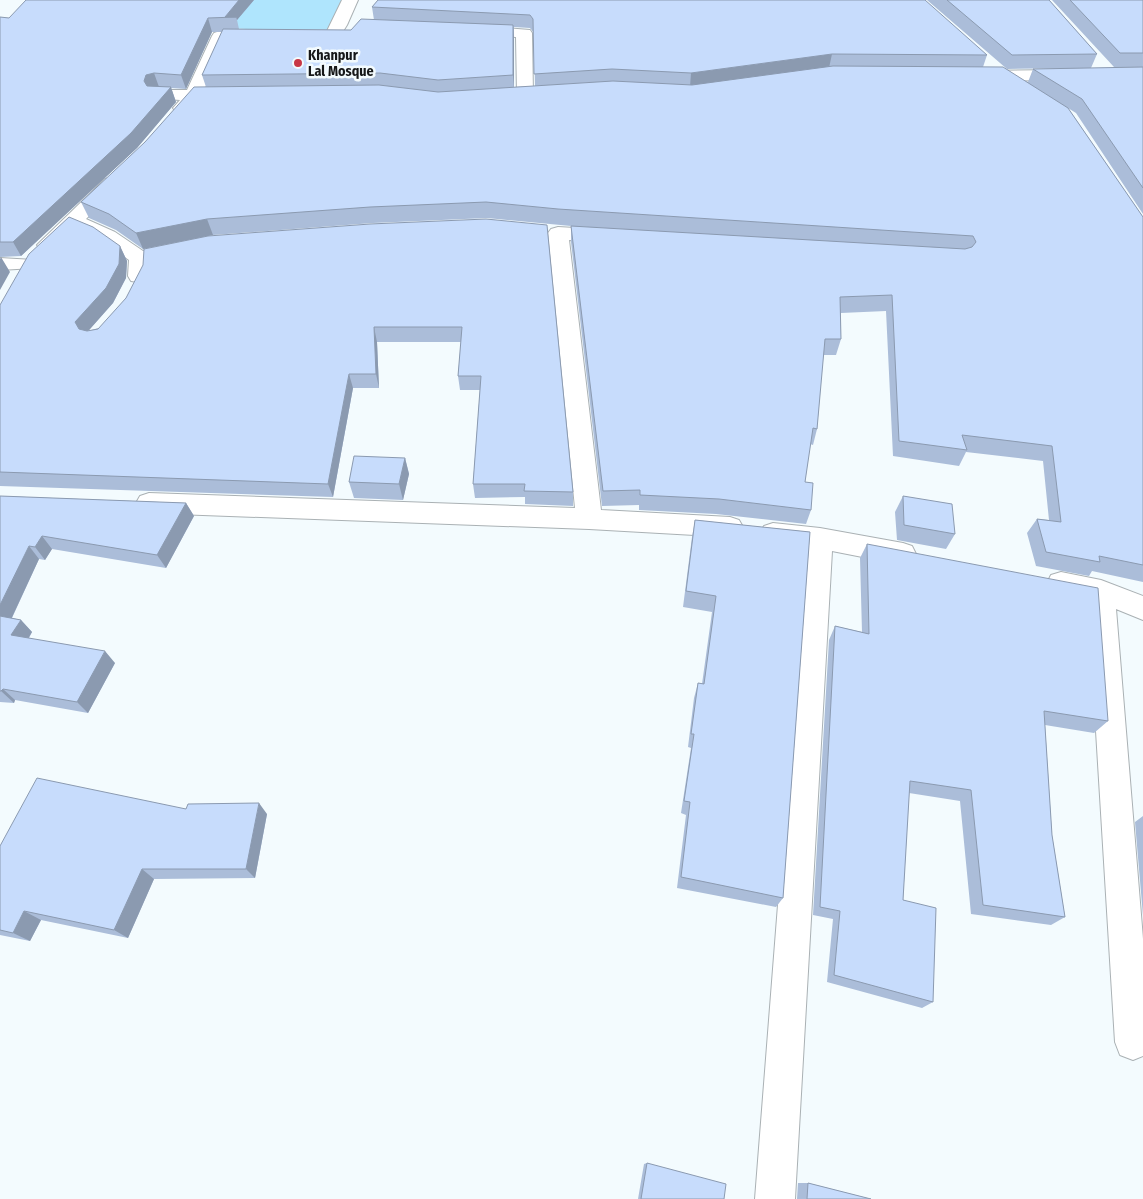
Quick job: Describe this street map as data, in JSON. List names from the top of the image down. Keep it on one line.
{"places":["Khanpur Lal Mosque"]}
